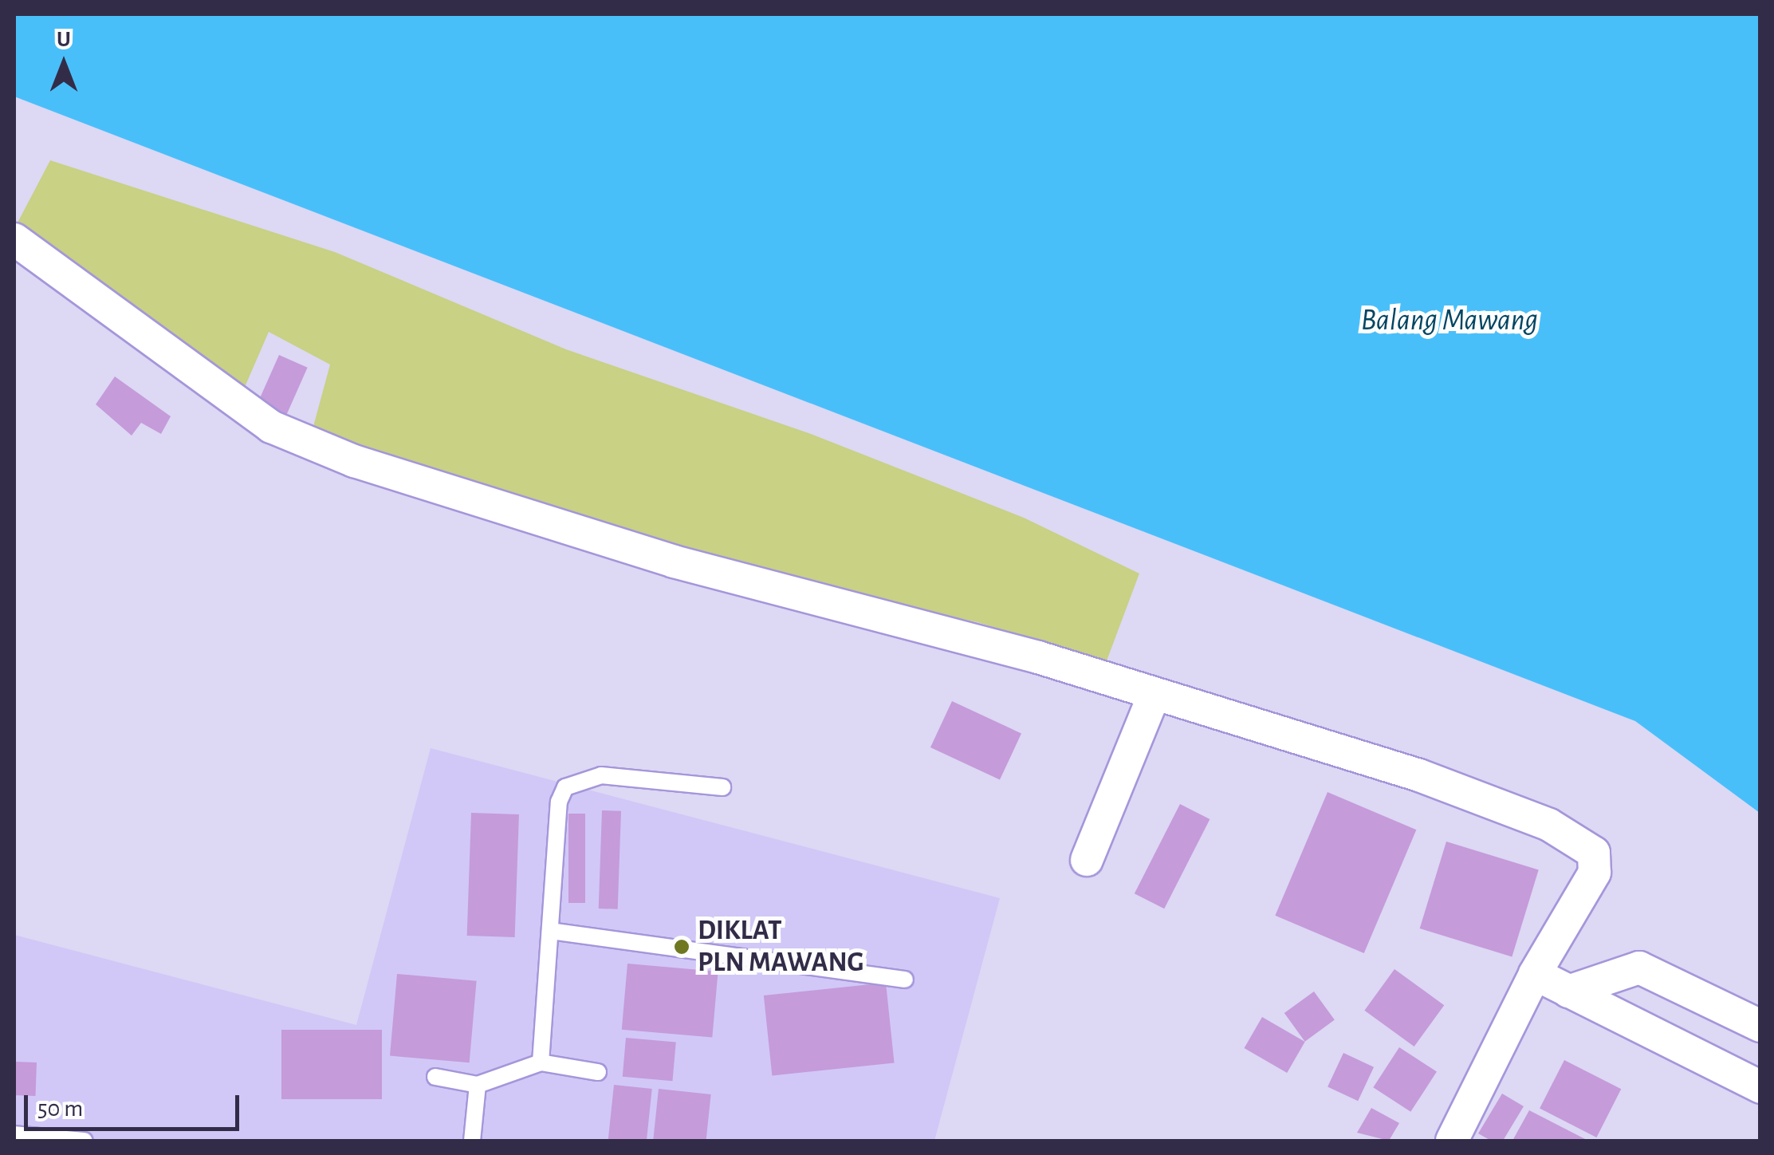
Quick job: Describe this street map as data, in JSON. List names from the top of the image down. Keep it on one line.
{"water":["Balang Mawang"],"places":["DIKLAT PLN MAWANG"],"scale_bar":"50 m","north":"top"}
